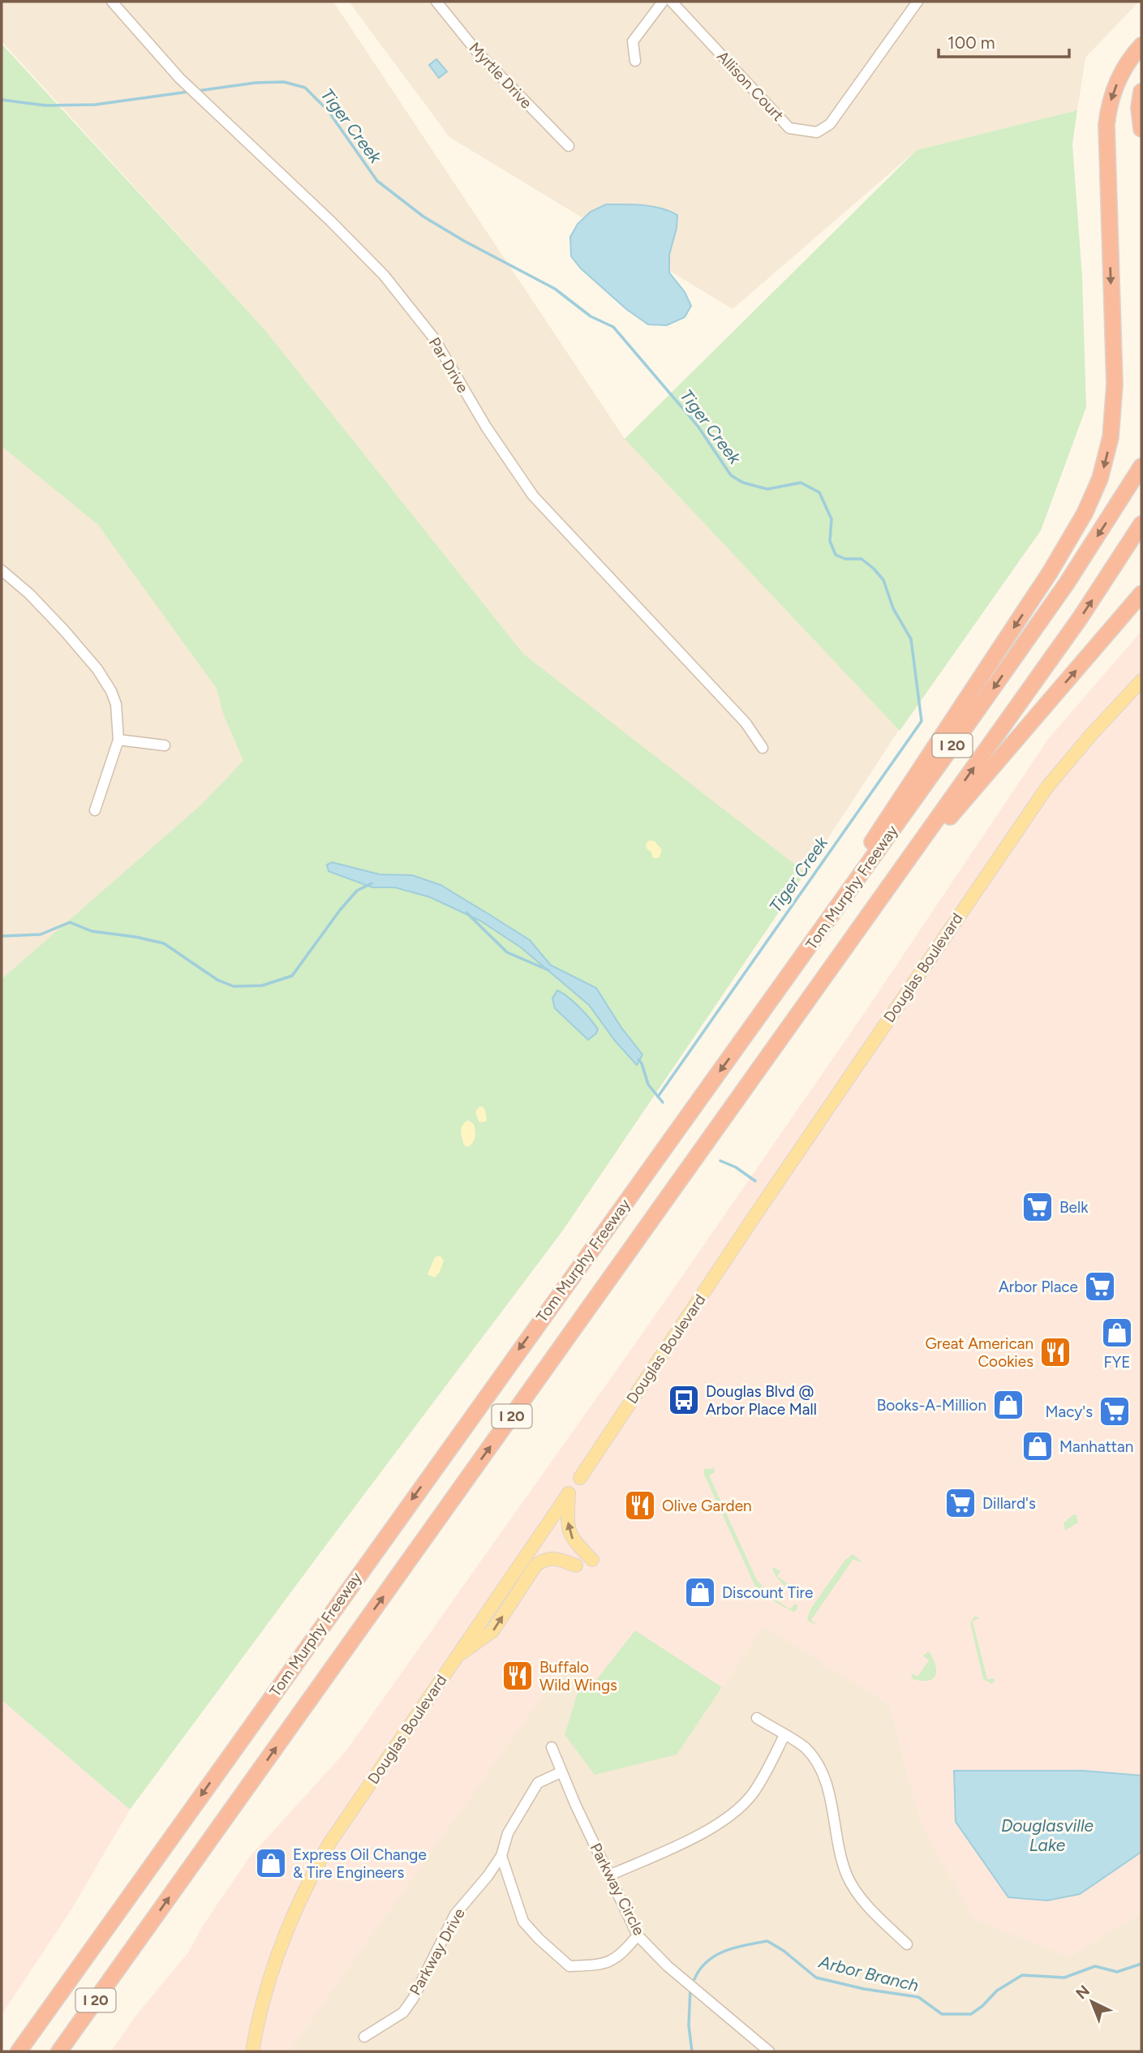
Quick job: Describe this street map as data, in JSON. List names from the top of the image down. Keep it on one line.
{"streets":{"highway":["I 20","Tom Murphy Freeway"],"main road":["Douglas Boulevard"],"street":["Myrtle Drive","Allison Court","Par Drive","Parkway Circle","Parkway Drive"]},"crossings":[["Parkway Circle","Parkway Drive"]],"water":["Tiger Creek","Douglasville Lake","Arbor Branch"],"places":{"supermarket":["Belk","Arbor Place","Macy's","Dillard's"],"shop":["FYE","Books-A-Million","Manhattan","Discount Tire","Express Oil Change & Tire Engineers"],"restaurant":["Great American Cookies","Olive Garden","Buffalo Wild Wings"],"bus stop":["Douglas Blvd @ Arbor Place Mall"]},"scale_bar":"100 m","north":"top left"}
